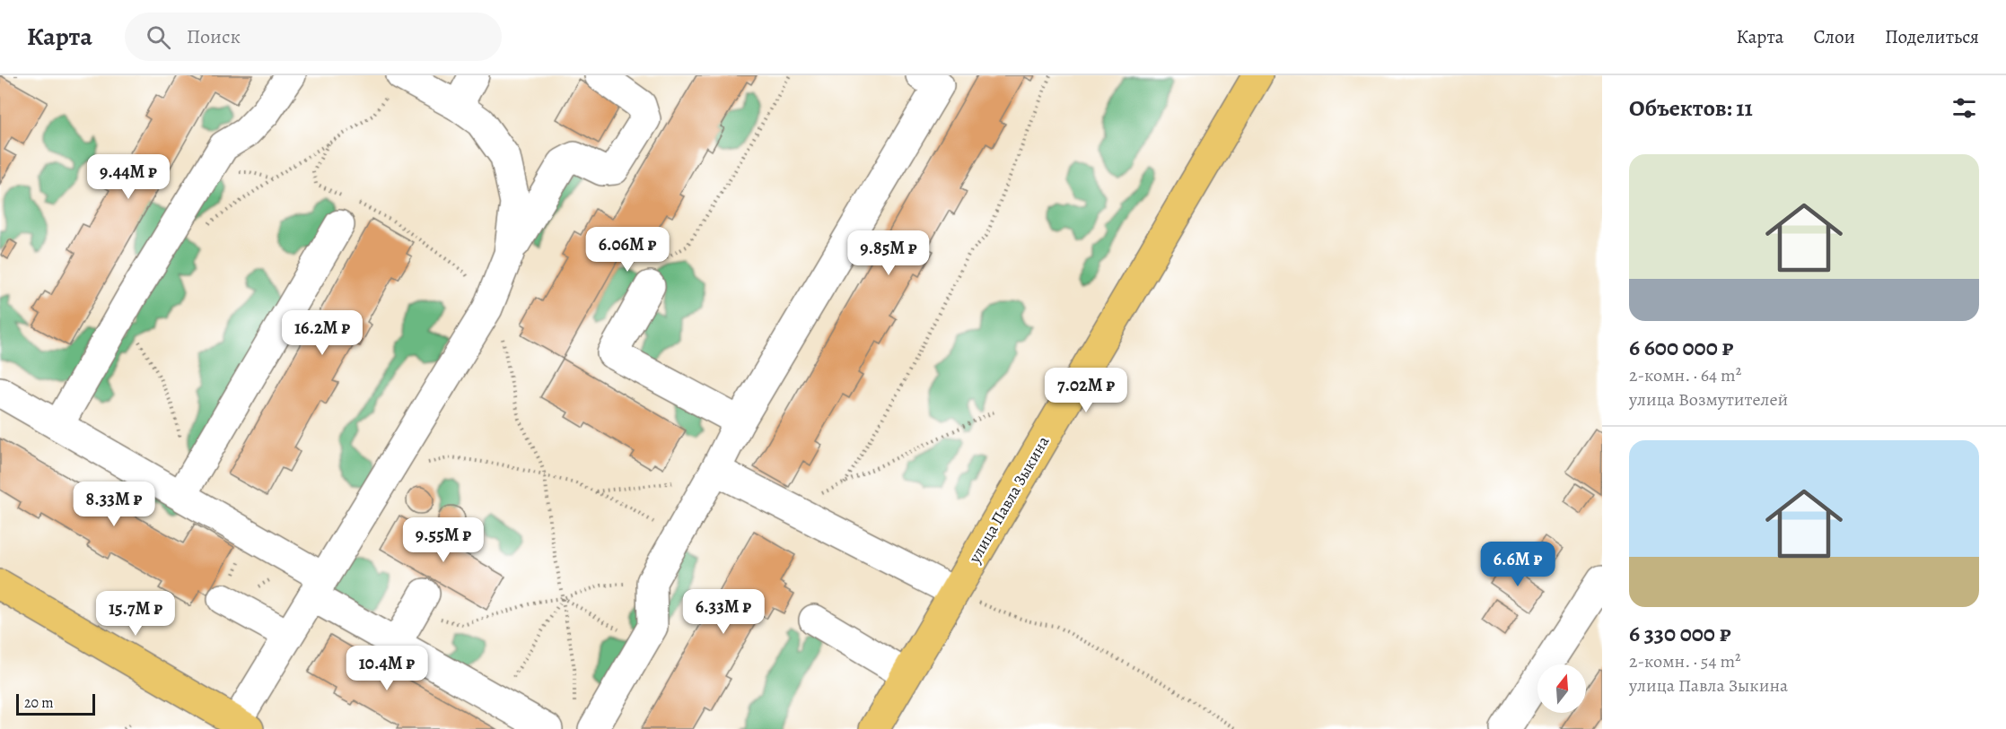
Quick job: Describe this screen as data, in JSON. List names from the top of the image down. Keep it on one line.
{"streets":{"main road":["улица Павла Зыкина"]},"scale_bar":"20 m","north":"top","page":{"header":"Карта","search":"Поиск","nav":["Карта","Слои","Поделиться"],"heading":"Объектов: 11","list":[{"name":"6 600 000 ₽","note":"2-комн. · 64 m² · улица Возмутителей"},{"name":"6 330 000 ₽","note":"2-комн. · 54 m² · улица Павла Зыкина"}],"price":["9.44M ₽","6.06M ₽","9.85M ₽","16.2M ₽","7.02M ₽","8.33M ₽","9.55M ₽","6.6M ₽","6.33M ₽","15.7M ₽","10.4M ₽"],"scale":"20 m"}}
